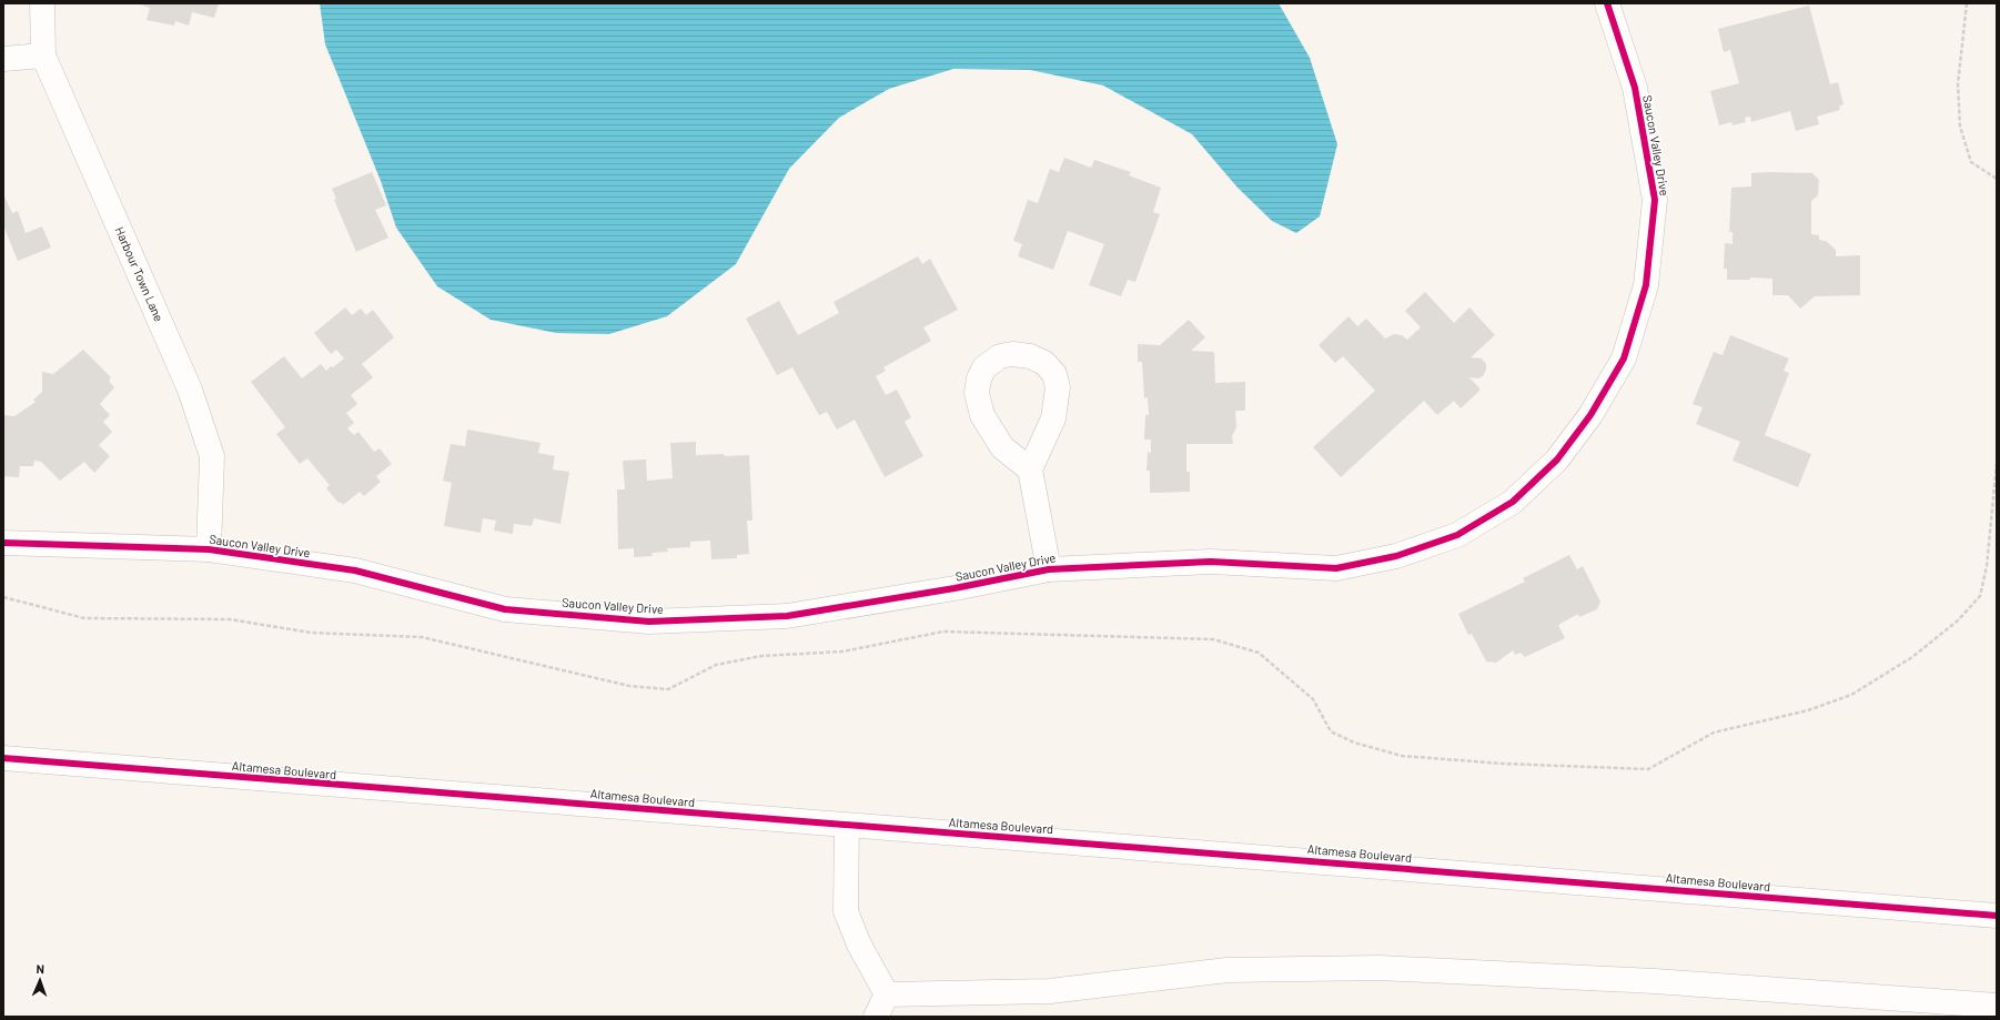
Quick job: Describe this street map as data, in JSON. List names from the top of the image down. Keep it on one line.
{"streets":{"street":["Saucon Valley Drive","Harbour Town Lane","Altamesa Boulevard"]},"crossings":[["Saucon Valley Drive","Harbour Town Lane"]],"north":"top"}
